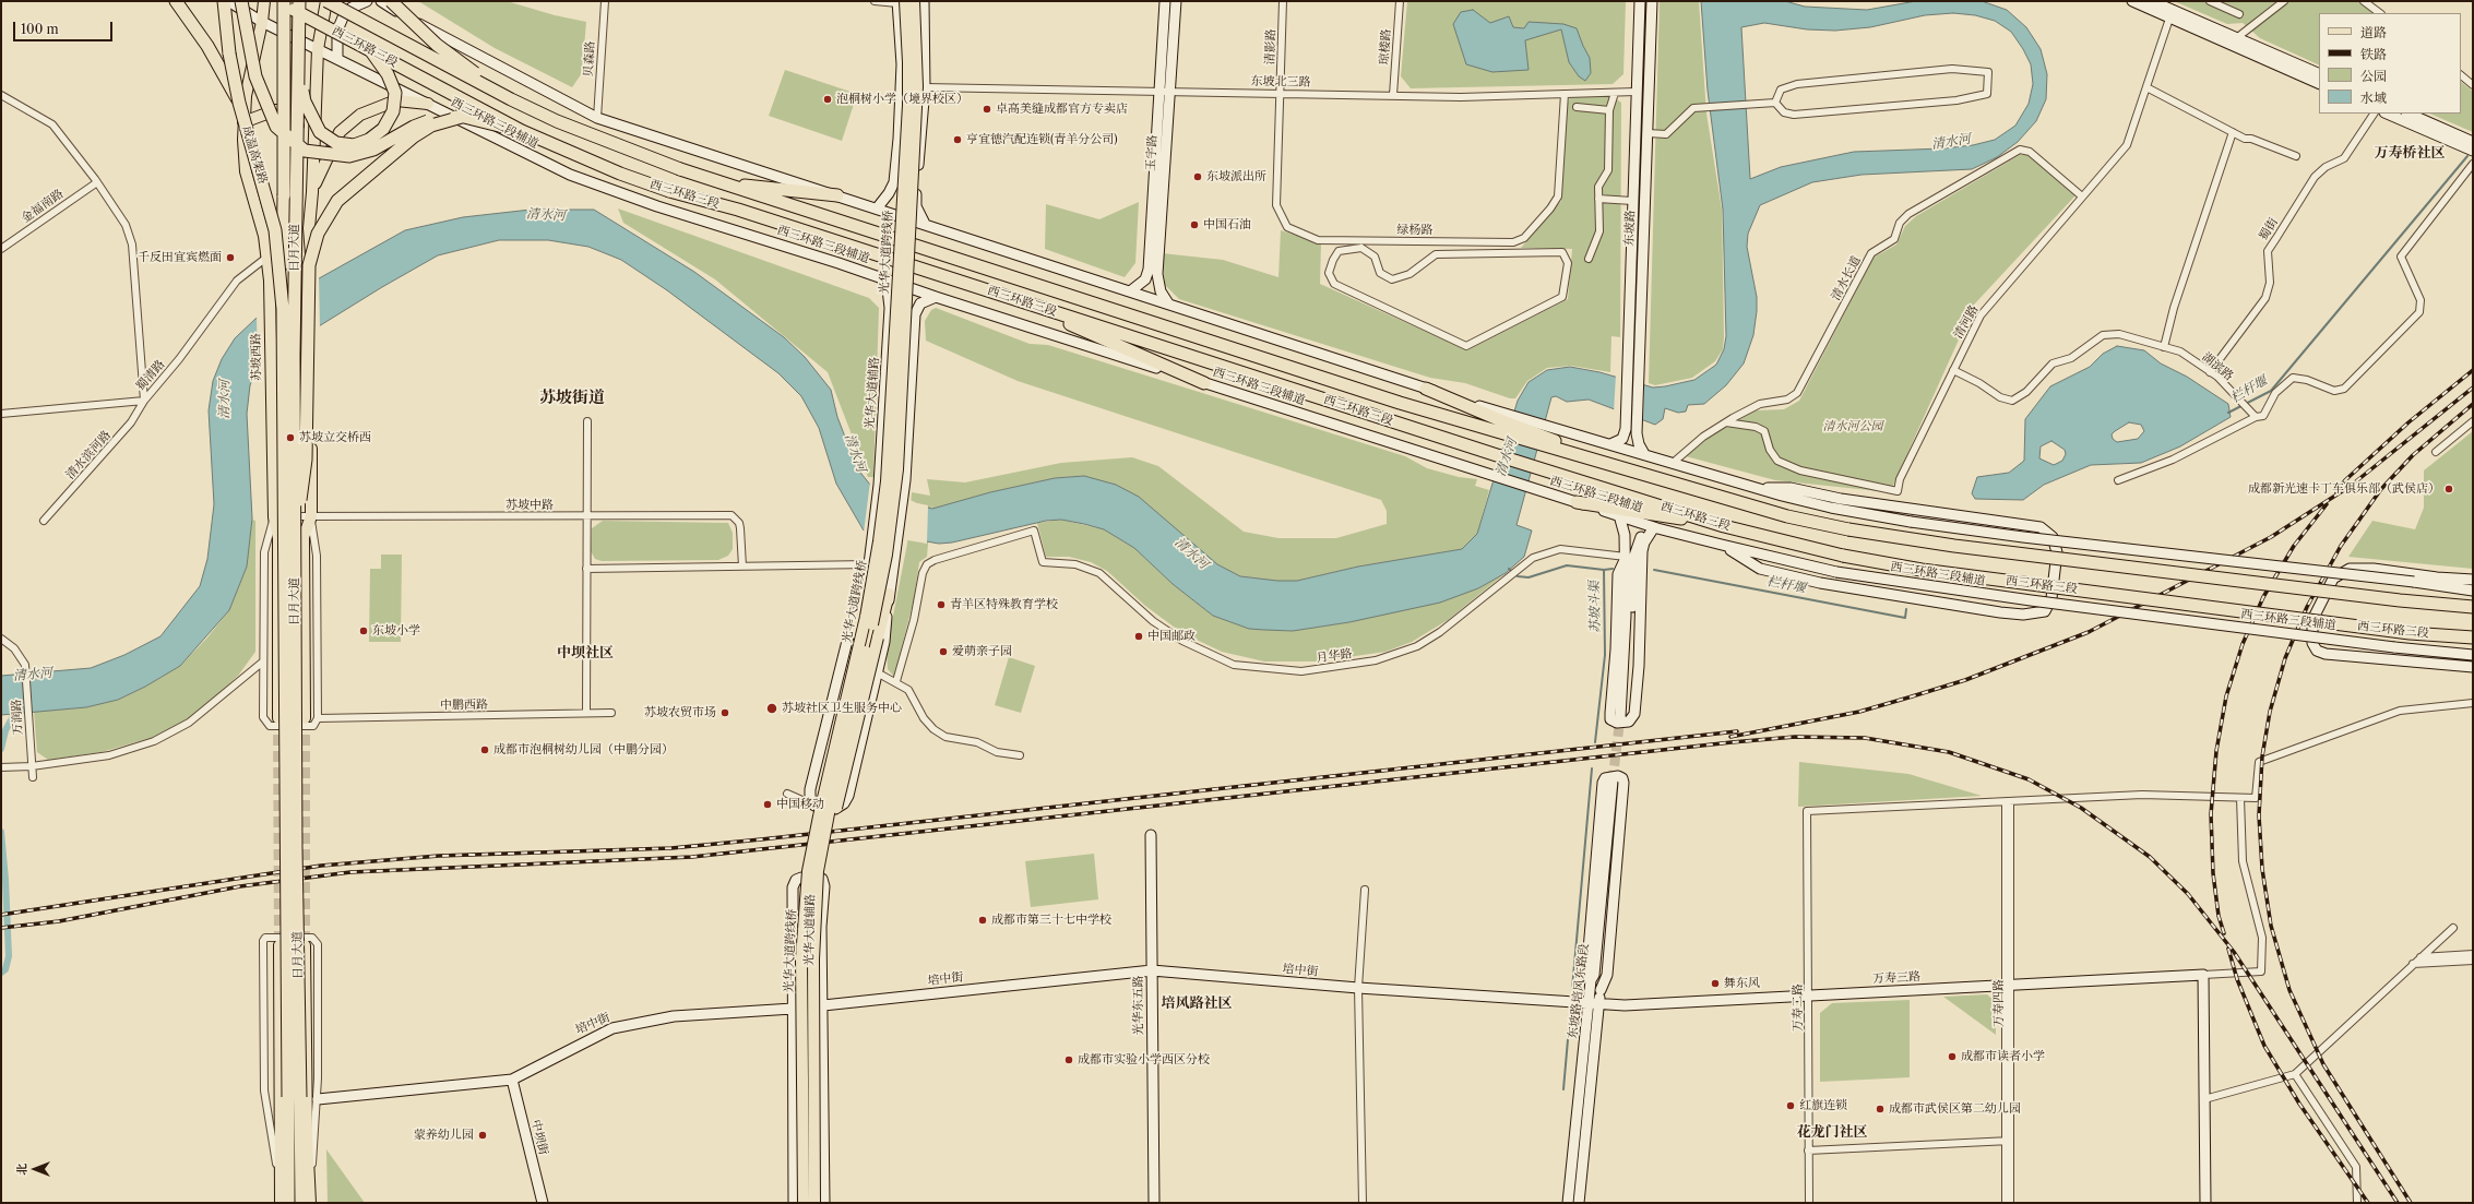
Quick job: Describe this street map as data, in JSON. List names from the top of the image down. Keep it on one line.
{"streets":{"highway":["西三环路三段","成温高架路","日月大道"],"main road":["西三环路三段辅道","玉宇路","东坡路","光华大道跨线桥","苏坡西路","光华大道辅路","培中街","万寿三路","东坡路培风东路段","光华东五路","中坝街"],"street":["清影路","琼楼路","贝森路","东坡北三路","金福南路","蜀街","绿杨路","清水长道","清河路","湖滨路","蜀清路","清水滨河路","苏坡中路","月华路","中鹏西路","万润路","万寿四路","万寿二路"]},"crossings":[["西三环路三段","日月大道"],["清影路","东坡北三路"],["清影路","绿杨路"],["琼楼路","东坡北三路"],["东坡北三路","玉宇路"],["东坡北三路","东坡路"],["东坡北三路","绿杨路"],["西三环路三段辅道","苏坡西路"],["西三环路三段辅道","光华大道辅路"],["成温高架路","日月大道"],["蜀街","湖滨路"],["清水长道","清河路"],["清河路","湖滨路"],["苏坡西路","蜀清路"],["苏坡西路","苏坡中路"],["蜀清路","清水滨河路"],["光华大道辅路","培中街"],["培中街","万寿三路"],["培中街","东坡路培风东路段"],["培中街","光华东五路"],["培中街","中坝街"],["万寿三路","东坡路培风东路段"],["万寿三路","万寿四路"],["万寿三路","万寿二路"],["万寿四路","万寿二路"]],"districts":["万寿桥社区","苏坡街道","中坝社区","培风路社区","花龙门社区"],"water":["清水河","栏杆堰","苏坡斗渠"],"parks":["清水河公园"],"places":["泡桐树小学（境界校区）","卓高美缝成都官方专卖店","亨宜德汽配连锁(青羊分公司)","东坡派出所","中国石油","千反田宜宾燃面","苏坡立交桥西","成都新光速卡丁车俱乐部（武侯店）","青羊区特殊教育学校","东坡小学","中国邮政","爱萌亲子园","苏坡社区卫生服务中心","苏坡农贸市场","成都市泡桐树幼儿园（中鹏分园）","中国移动","成都市第三十七中学校","舞东风","成都市读者小学","成都市实验小学西区分校","红旗连锁","成都市武侯区第二幼儿园","蒙养幼儿园"],"legend":["道路","铁路","公园","水域"],"scale_bar":"100 m","north":"left"}
